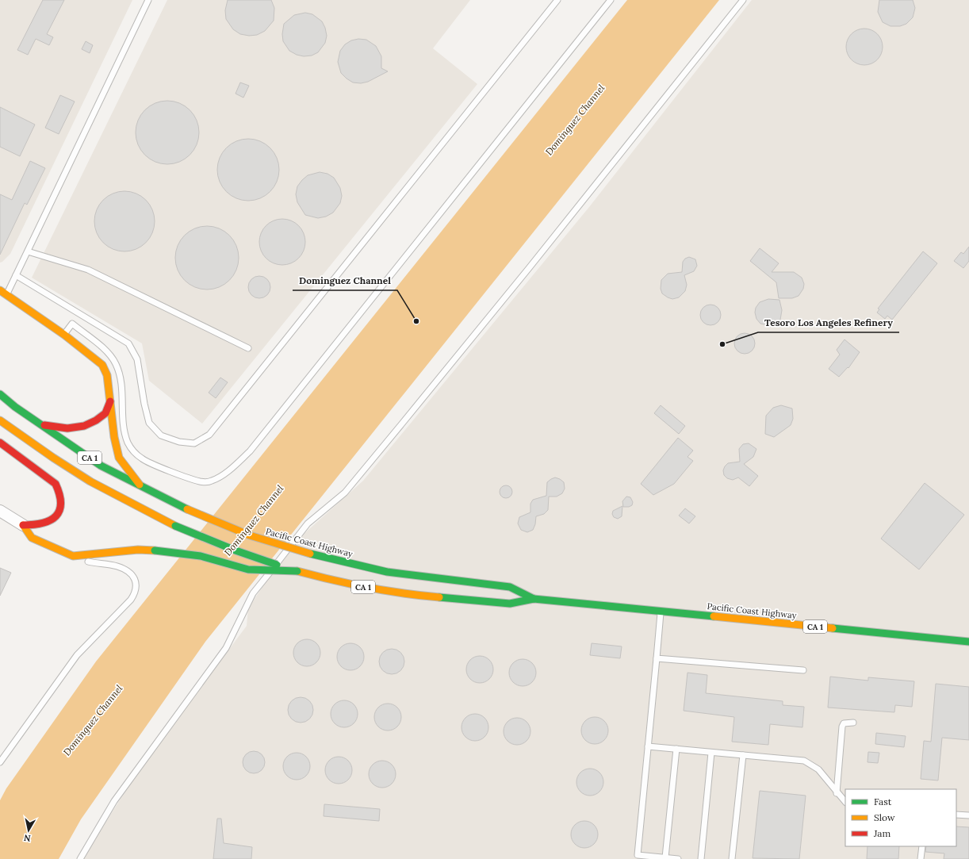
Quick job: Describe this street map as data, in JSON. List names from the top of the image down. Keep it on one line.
{"streets":{"highway":["CA 1","Pacific Coast Highway"]},"water":["Dominguez Channel"],"places":["Dominguez Channel","Tesoro Los Angeles Refinery"],"legend":["Fast","Slow","Jam"],"north":"bottom"}
